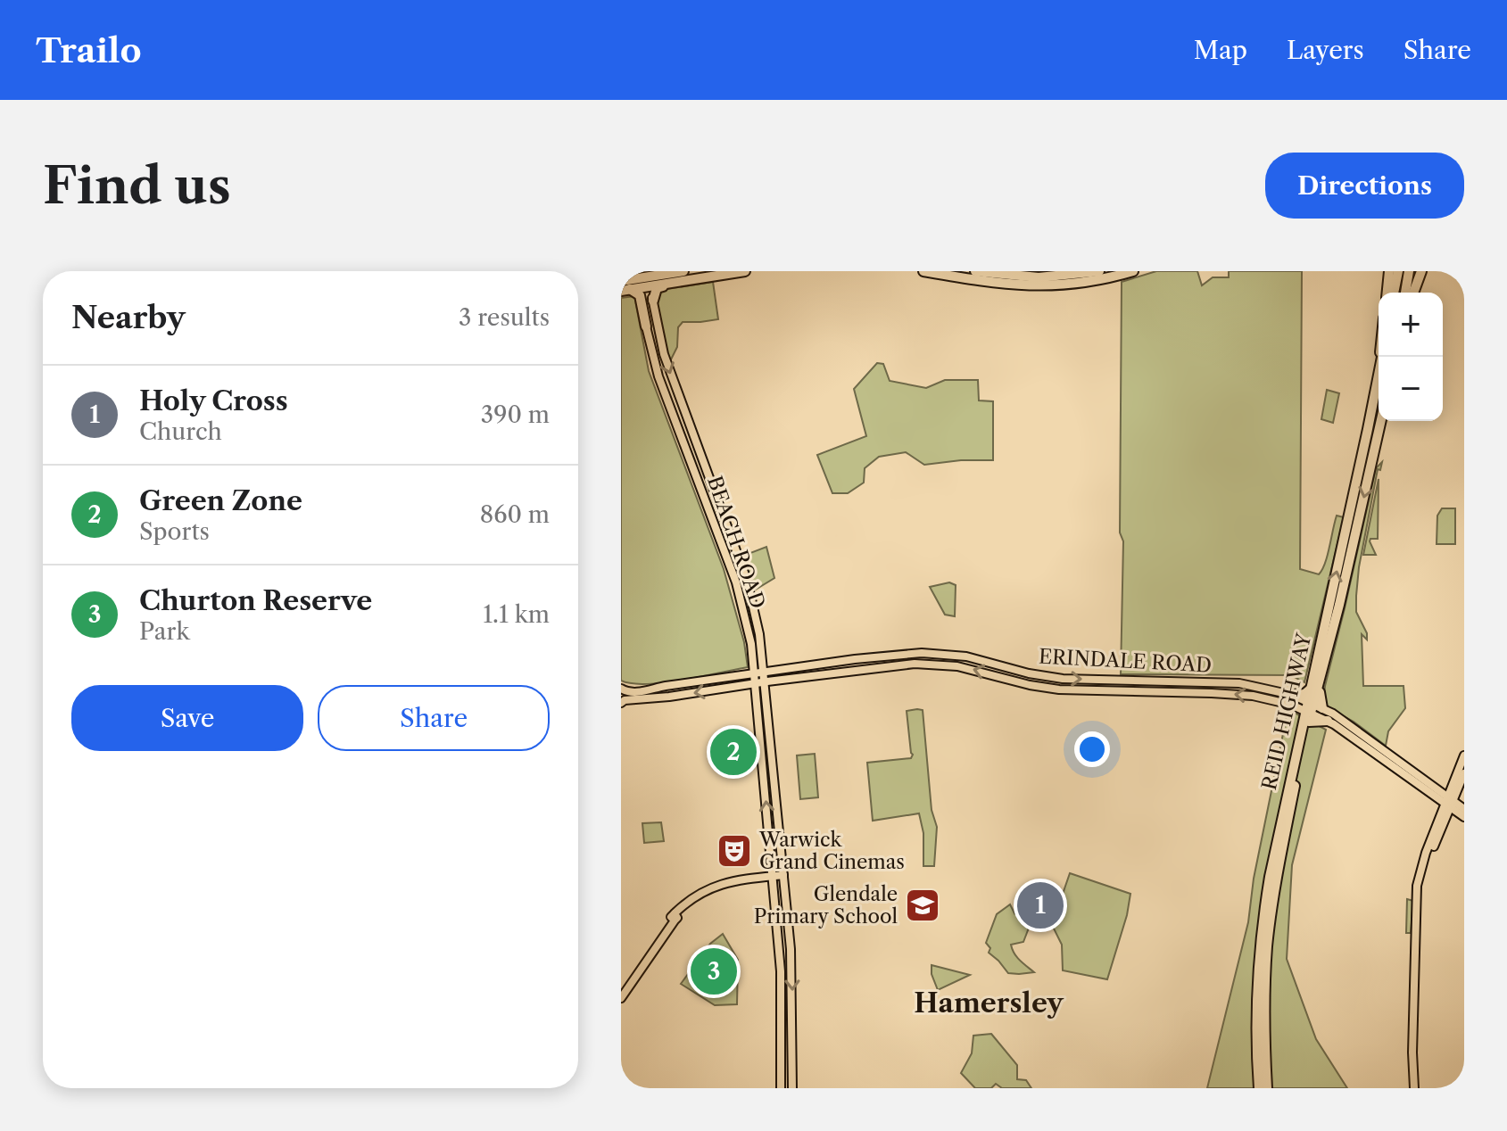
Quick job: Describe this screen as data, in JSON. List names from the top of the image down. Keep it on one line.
{"streets":{"highway":["REID HIGHWAY"],"main road":["BEACH ROAD","ERINDALE ROAD"]},"crossings":[["BEACH ROAD","ERINDALE ROAD"],["ERINDALE ROAD","REID HIGHWAY"]],"districts":["Hamersley"],"places":{"theatre":["Warwick Grand Cinemas"],"school or university":["Glendale Primary School"]},"page":{"header":"Trailo","nav":["Map","Layers","Share"],"buttons":["Directions",["Save","Share"]],"title":"Find us","heading":["Nearby","3 results"],"map_buttons":["+","−"],"list":[{"mark":"1","name":"Holy Cross","note":"Church","value":"390 m"},{"mark":"2","name":"Green Zone","note":"Sports","value":"860 m"},{"mark":"3","name":"Churton Reserve","note":"Park","value":"1.1 km"}],"pins":["2","1","3"]}}
